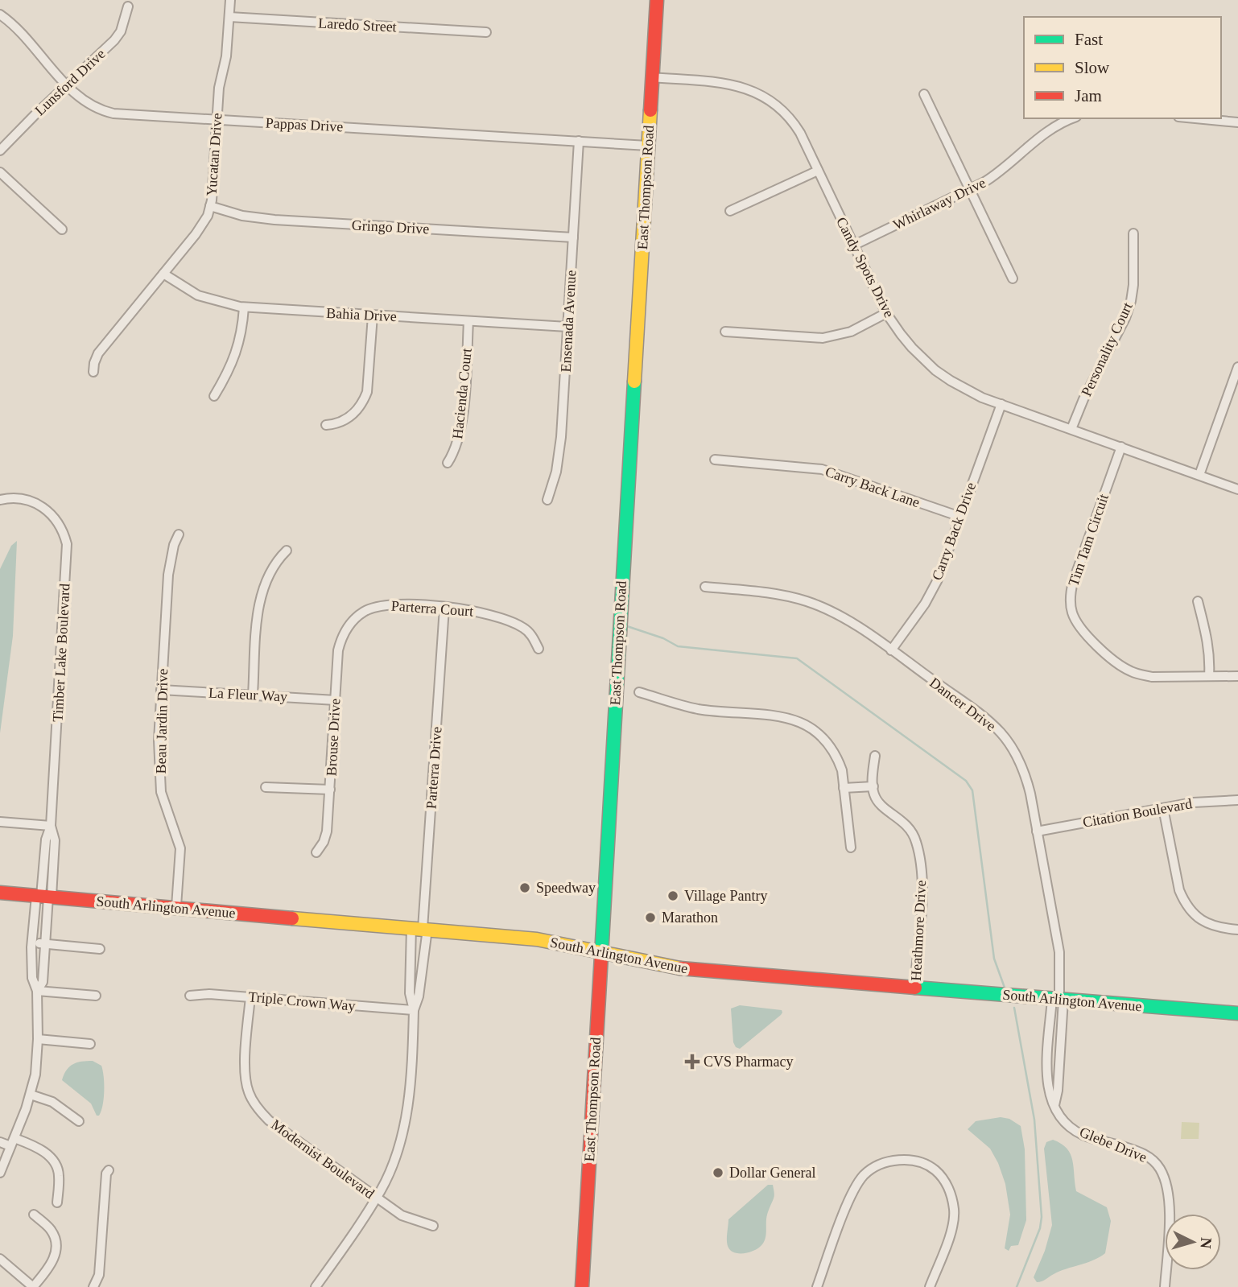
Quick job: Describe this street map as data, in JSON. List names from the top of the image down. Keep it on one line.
{"streets":{"main road":["East Thompson Road","South Arlington Avenue"],"street":["Laredo Street","Lunsford Drive","Pappas Drive","Yucatan Drive","Whirlaway Drive","Gringo Drive","Candy Spots Drive","Bahia Drive","Ensenada Avenue","Personality Court","Hacienda Court","Carry Back Lane","Carry Back Drive","Tim Tam Circuit","Parterra Court","Timber Lake Boulevard","La Fleur Way","Dancer Drive","Beau Jardin Drive","Brouse Drive","Parterra Drive","Citation Boulevard","Heathmore Drive","Triple Crown Way","Glebe Drive","Modernist Boulevard"]},"crossings":[["Laredo Street","Yucatan Drive"],["Lunsford Drive","Pappas Drive"],["Pappas Drive","Yucatan Drive"],["Pappas Drive","East Thompson Road"],["Pappas Drive","Ensenada Avenue"],["Yucatan Drive","Gringo Drive"],["Yucatan Drive","Bahia Drive"],["East Thompson Road","Candy Spots Drive"],["East Thompson Road","South Arlington Avenue"],["Whirlaway Drive","Candy Spots Drive"],["Gringo Drive","Ensenada Avenue"],["Candy Spots Drive","Personality Court"],["Candy Spots Drive","Carry Back Drive"],["Candy Spots Drive","Tim Tam Circuit"],["Bahia Drive","Ensenada Avenue"],["Bahia Drive","Hacienda Court"],["Carry Back Lane","Carry Back Drive"],["Carry Back Drive","Dancer Drive"],["Parterra Court","Brouse Drive"],["Parterra Court","Parterra Drive"],["Timber Lake Boulevard","South Arlington Avenue"],["La Fleur Way","Beau Jardin Drive"],["La Fleur Way","Brouse Drive"],["Dancer Drive","Citation Boulevard"],["Dancer Drive","South Arlington Avenue"],["Dancer Drive","Glebe Drive"],["Beau Jardin Drive","South Arlington Avenue"],["Parterra Drive","South Arlington Avenue"],["South Arlington Avenue","Heathmore Drive"],["South Arlington Avenue","Glebe Drive"],["Triple Crown Way","Modernist Boulevard"]],"places":{"other":["Speedway","Village Pantry","Marathon","Dollar General"],"health":["CVS Pharmacy"]},"legend":["Fast","Slow","Jam"],"north":"right"}
